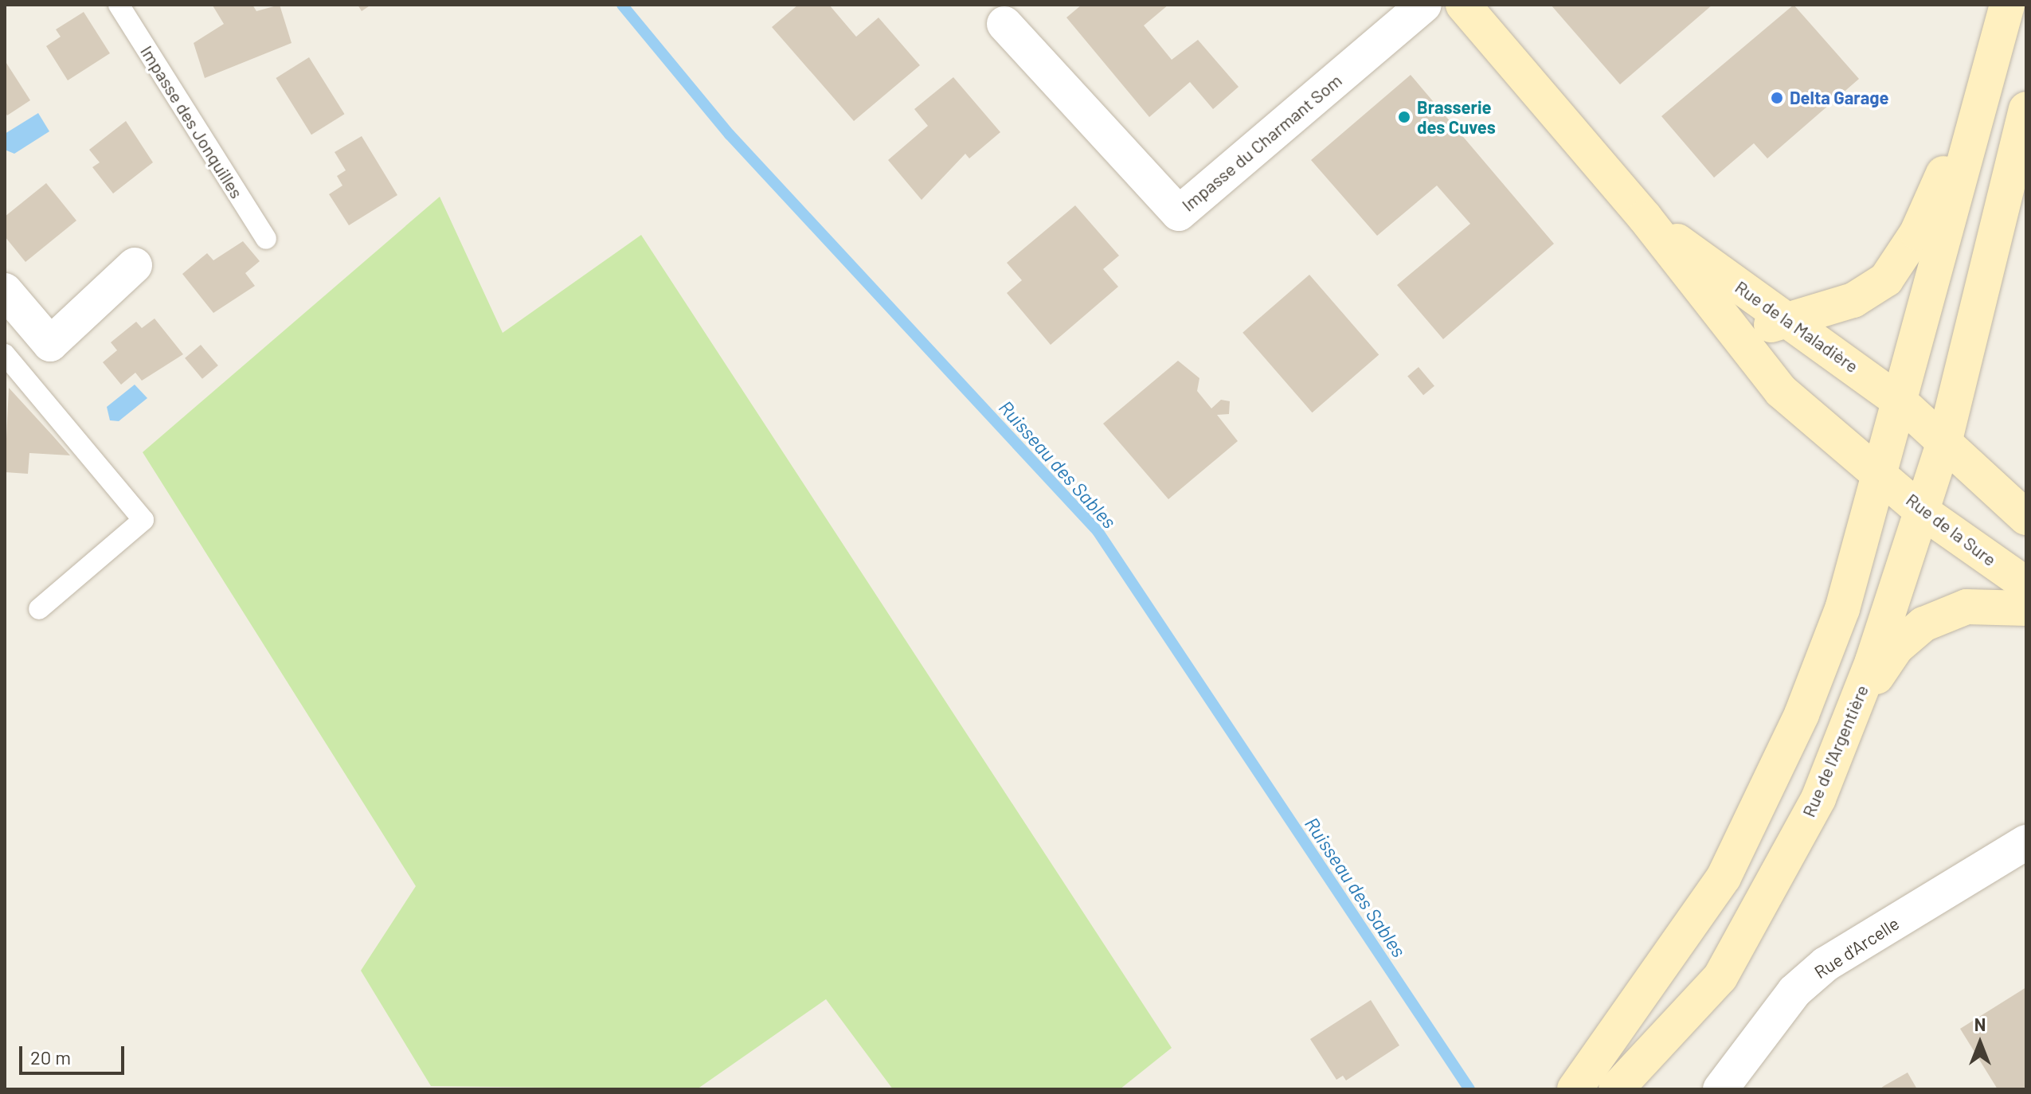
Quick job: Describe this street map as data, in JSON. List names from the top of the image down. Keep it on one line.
{"streets":{"main road":["Rue de la Maladière","Rue de la Sure","Rue de l'Argentière"],"street":["Impasse du Charmant Som","Rue d'Arcelle"],"lane":["Impasse des Jonquilles"]},"crossings":[["Rue de la Maladière","Rue de la Sure"],["Rue de la Maladière","Rue de l'Argentière"],["Rue de la Sure","Rue de l'Argentière"]],"water":["Ruisseau des Sables"],"places":["Delta Garage","Brasserie des Cuves"],"scale_bar":"20 m","north":"top"}
